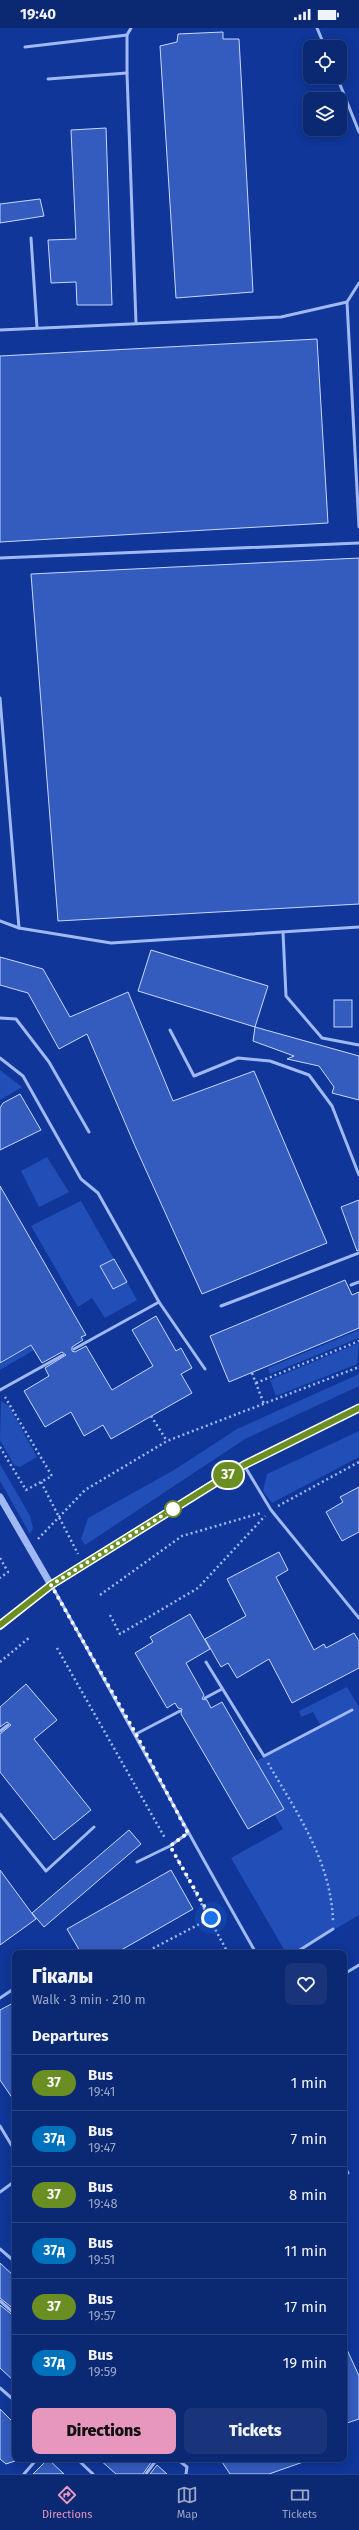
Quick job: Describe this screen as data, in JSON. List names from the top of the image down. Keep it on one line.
{"lines":["bus line 37"],"page":{"status":"19:40","on_map":"37","heading":[["Гікалы","Walk · 3 min · 210 m"],"Departures"],"list":[{"mark":"37","name":"Bus","note":"19:41","value":"1 min"},{"mark":"37д","name":"Bus","note":"19:47","value":"7 min"},{"mark":"37","name":"Bus","note":"19:48","value":"8 min"},{"mark":"37д","name":"Bus","note":"19:51","value":"11 min"},{"mark":"37","name":"Bus","note":"19:57","value":"17 min"},{"mark":"37д","name":"Bus","note":"19:59","value":"19 min"}],"buttons":["Directions","Tickets"],"tabs":["Directions","Map","Tickets"]}}
